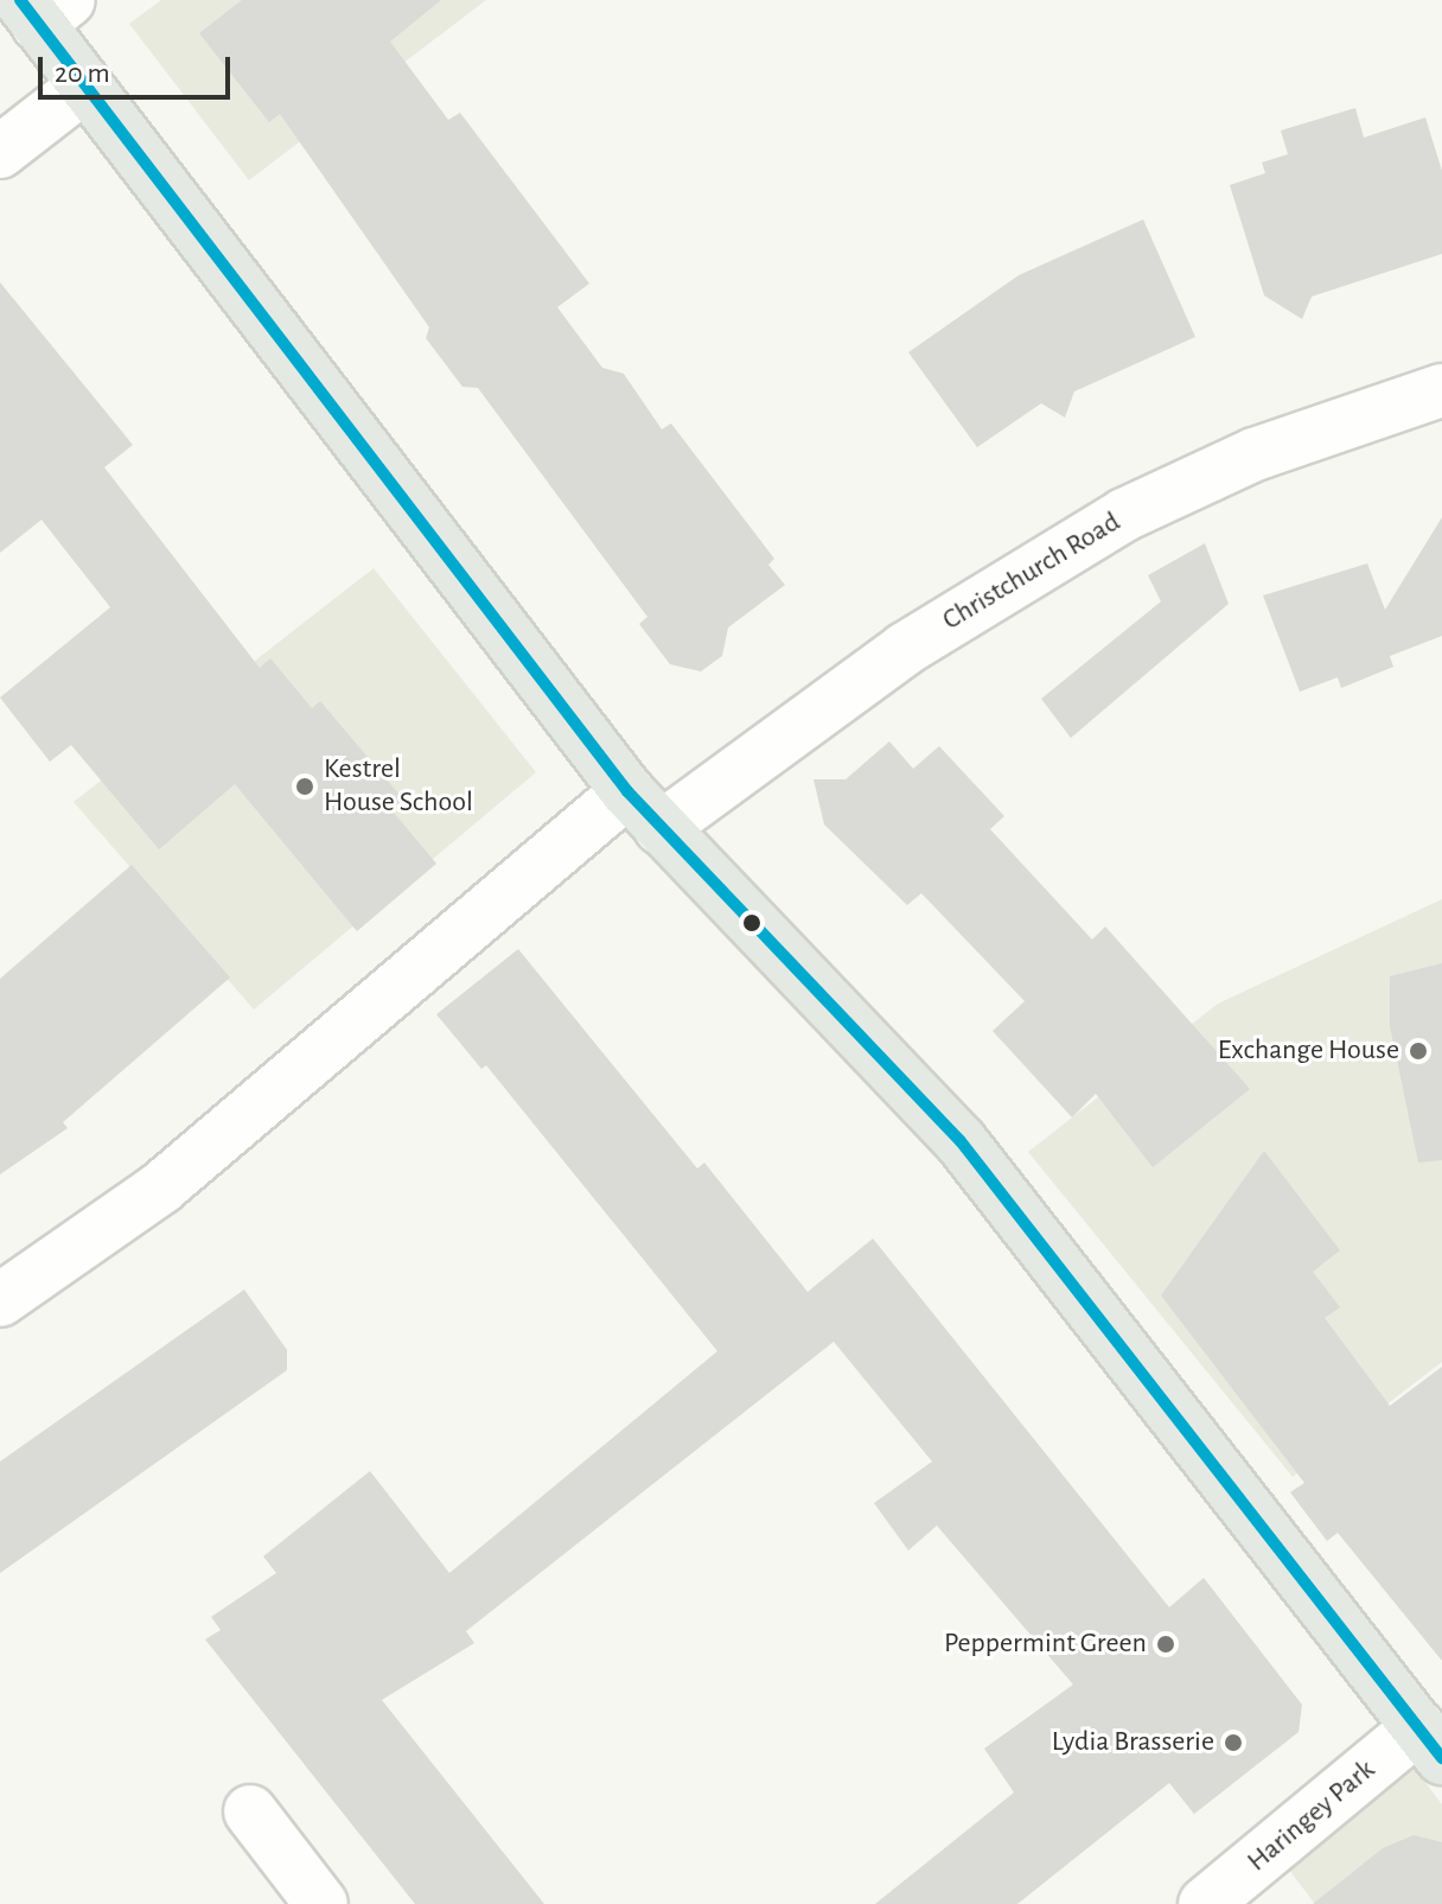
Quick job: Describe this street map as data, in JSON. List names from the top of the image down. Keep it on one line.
{"streets":{"street":["Christchurch Road","Haringey Park"]},"places":["Kestrel House School","Exchange House","Peppermint Green","Lydia Brasserie"],"scale_bar":"20 m"}
